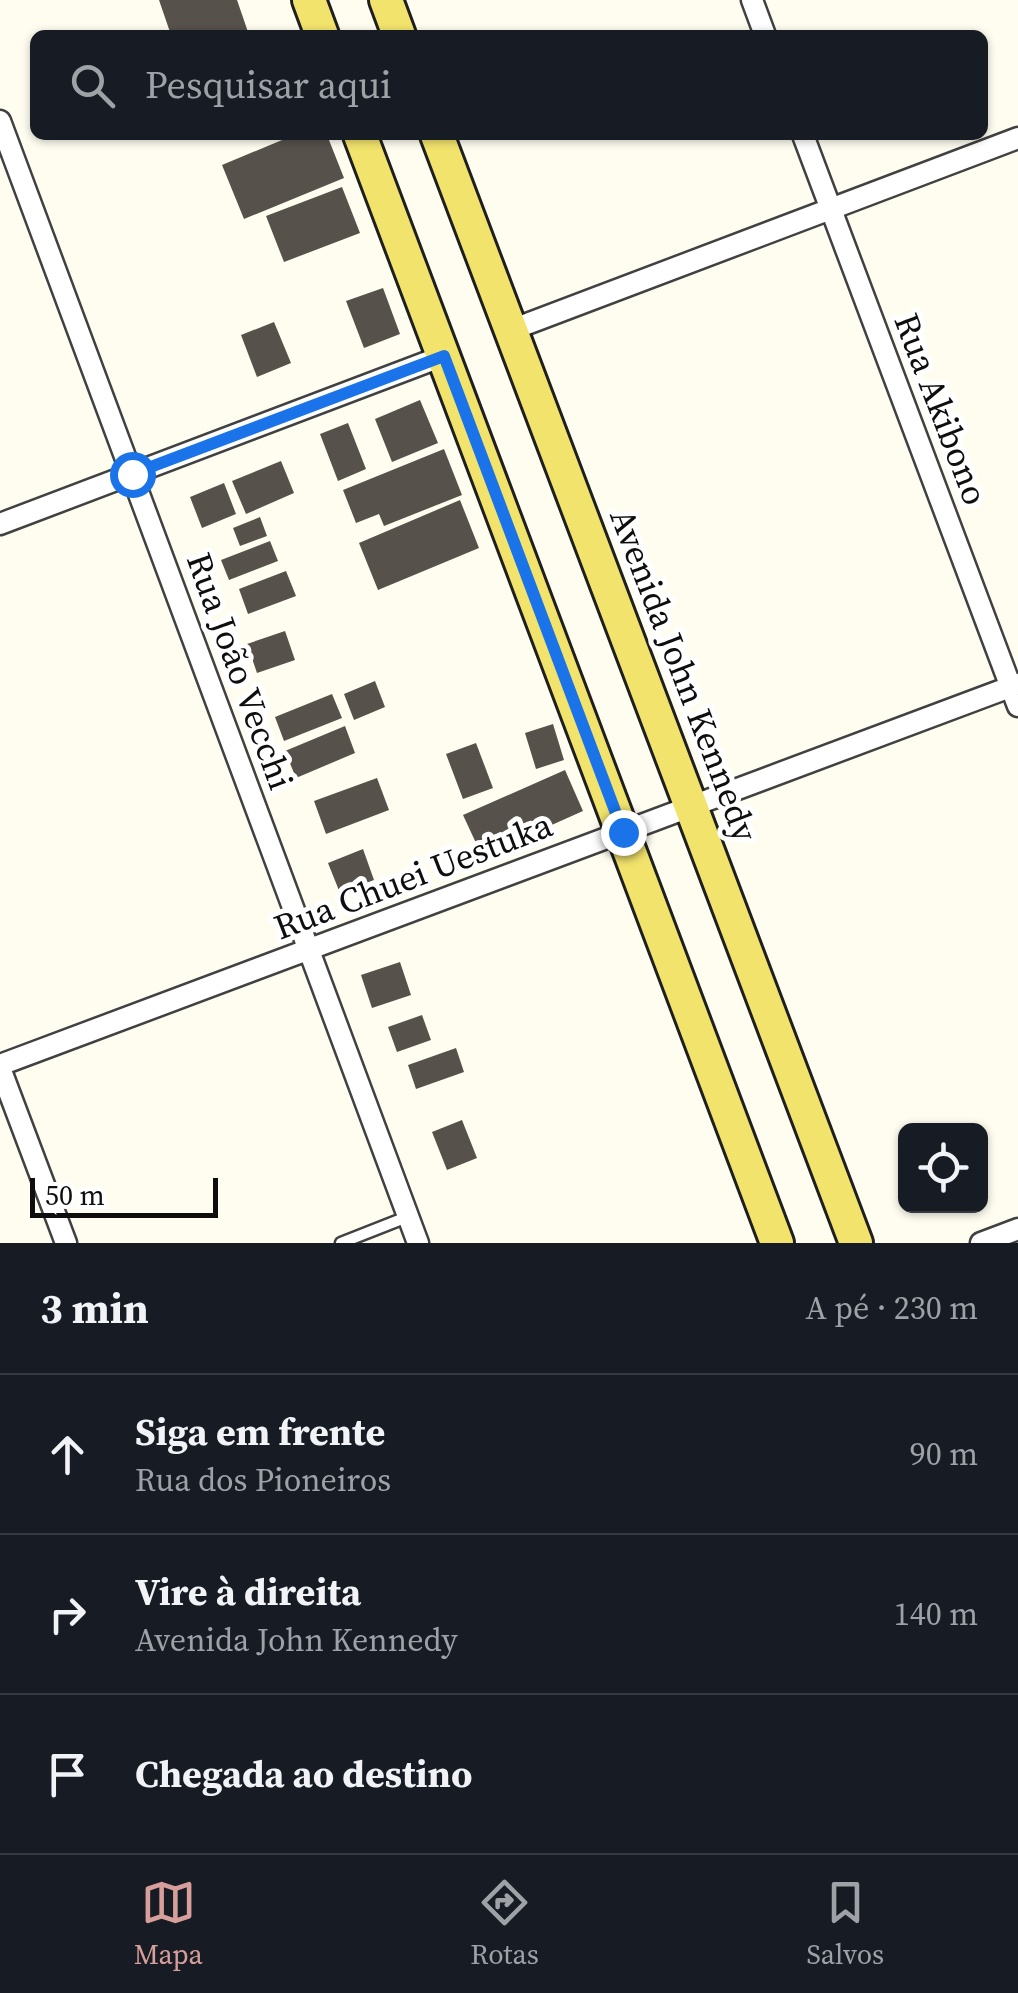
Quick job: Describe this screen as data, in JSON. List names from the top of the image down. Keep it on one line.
{"streets":{"main road":["Avenida John Kennedy"],"street":["Rua Akibono","Rua João Vecchi","Rua Chuei Uestuka"]},"crossings":[["Rua Akibono","Rua Chuei Uestuka"],["Rua João Vecchi","Rua Chuei Uestuka"],["Avenida John Kennedy","Rua Chuei Uestuka"]],"scale_bar":"50 m","page":{"search":"Pesquisar aqui","scale":"50 m","heading":["3 min","A pé · 230 m"],"list":[["Siga em frente","Rua dos Pioneiros","90 m"],["Vire à direita","Avenida John Kennedy","140 m"],"Chegada ao destino"],"nav":["Mapa","Rotas","Salvos"]}}
